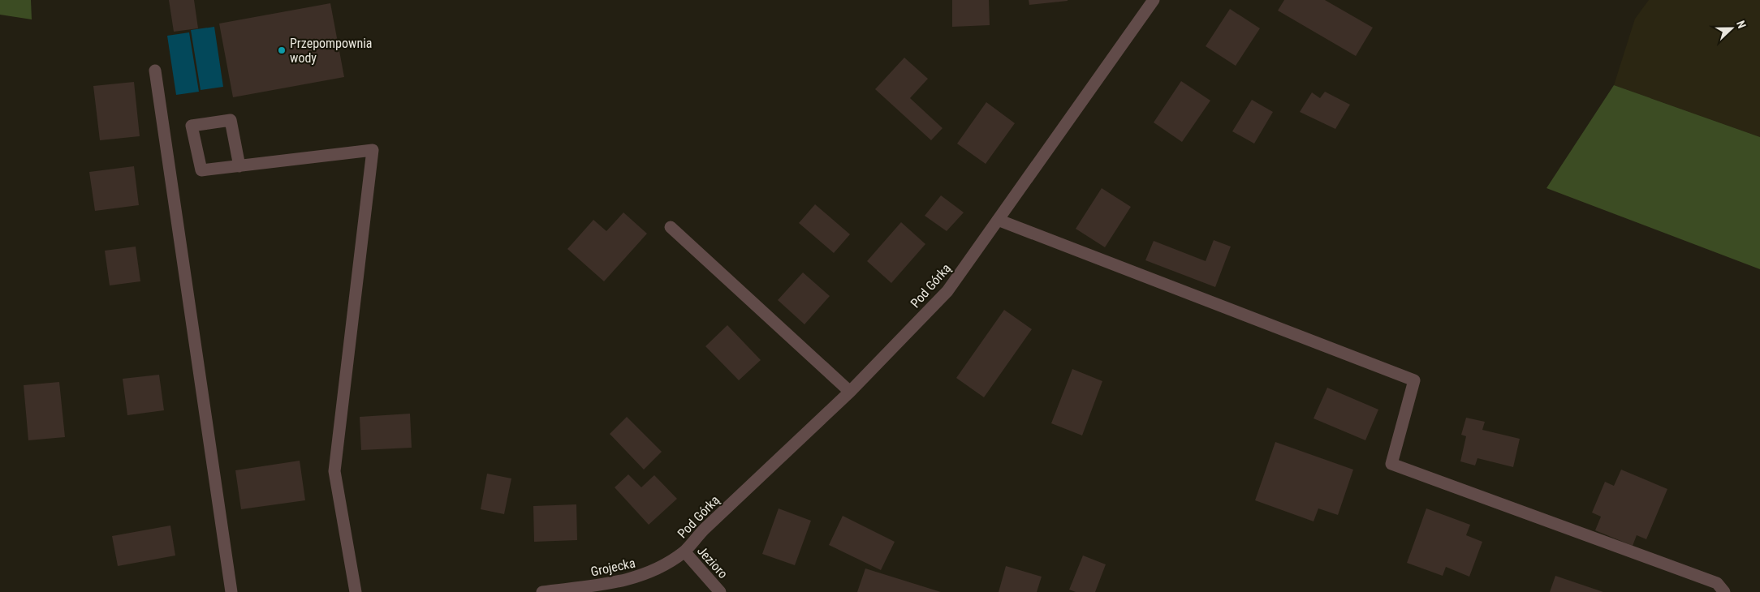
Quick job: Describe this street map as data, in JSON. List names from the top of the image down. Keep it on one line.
{"streets":{"street":["Pod Górką","Jezioro","Grojecka"]},"crossings":[["Pod Górką","Jezioro"],["Pod Górką","Grojecka"],["Jezioro","Grojecka"]],"places":["Przepompownia wody"],"north":"right"}
